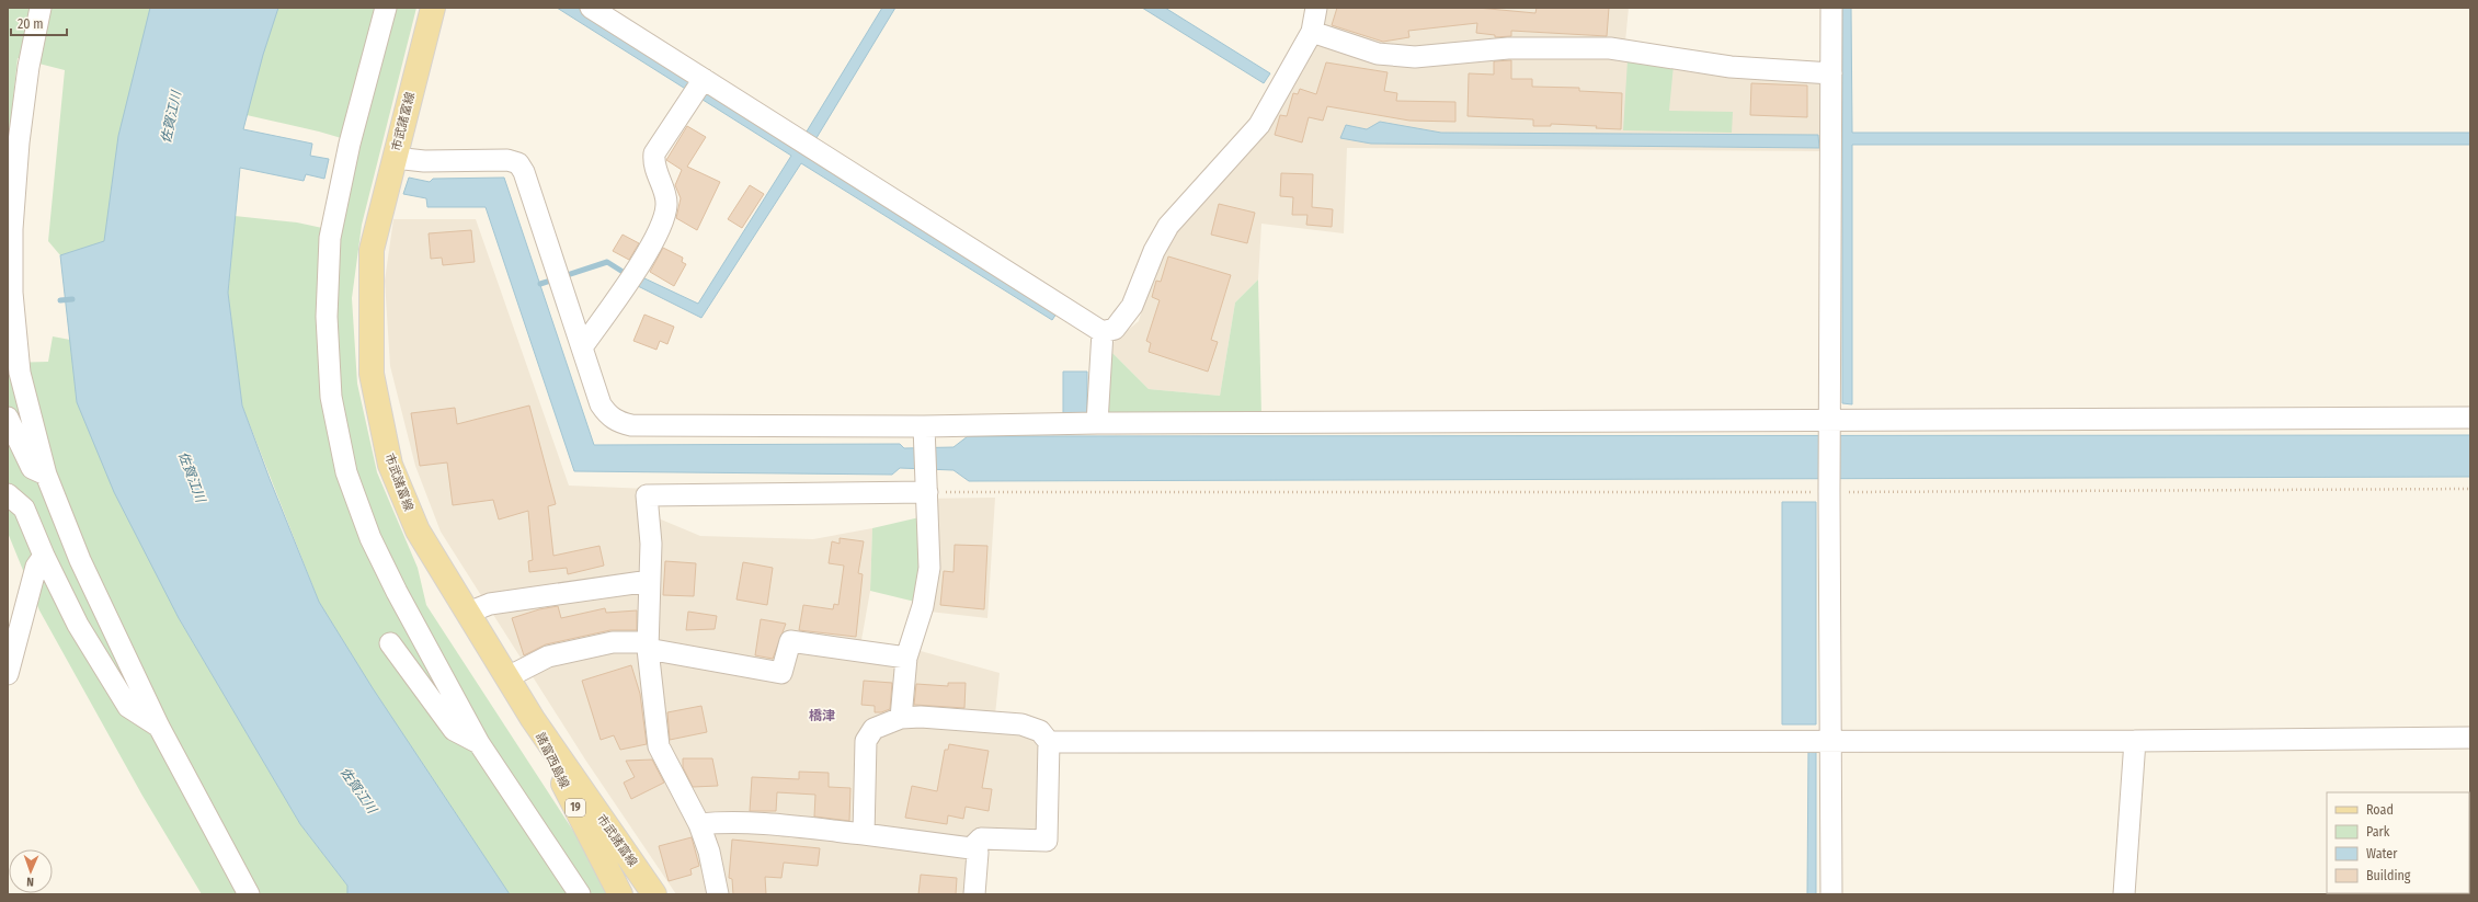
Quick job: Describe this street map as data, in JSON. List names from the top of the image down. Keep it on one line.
{"streets":{"main road":["市武諸富線","諸富西島線","19"]},"crossings":[["市武諸富線","諸富西島線"]],"districts":["橋津"],"water":["佐賀江川"],"legend":["Road","Park","Water","Building"],"scale_bar":"20 m","north":"bottom"}
